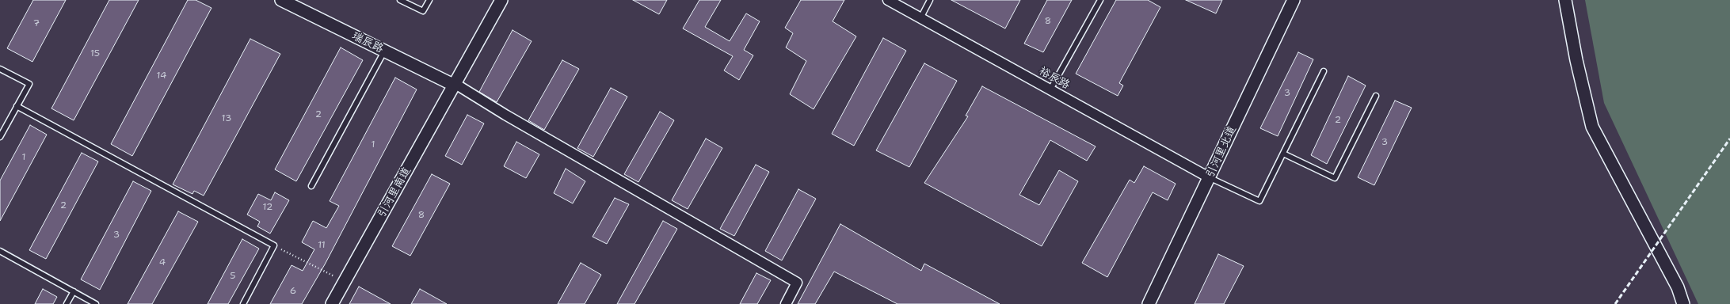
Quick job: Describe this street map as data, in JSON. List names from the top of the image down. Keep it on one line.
{"streets":{"street":["瑞辰路","裕辰路","引河里北道","引河里南道"]},"crossings":[["瑞辰路","引河里南道"],["裕辰路","引河里北道"]],"house_numbers":["8","7","15","14","3","2","13","2","3","1","1","2","12","8","3","11","4","5","6"]}
